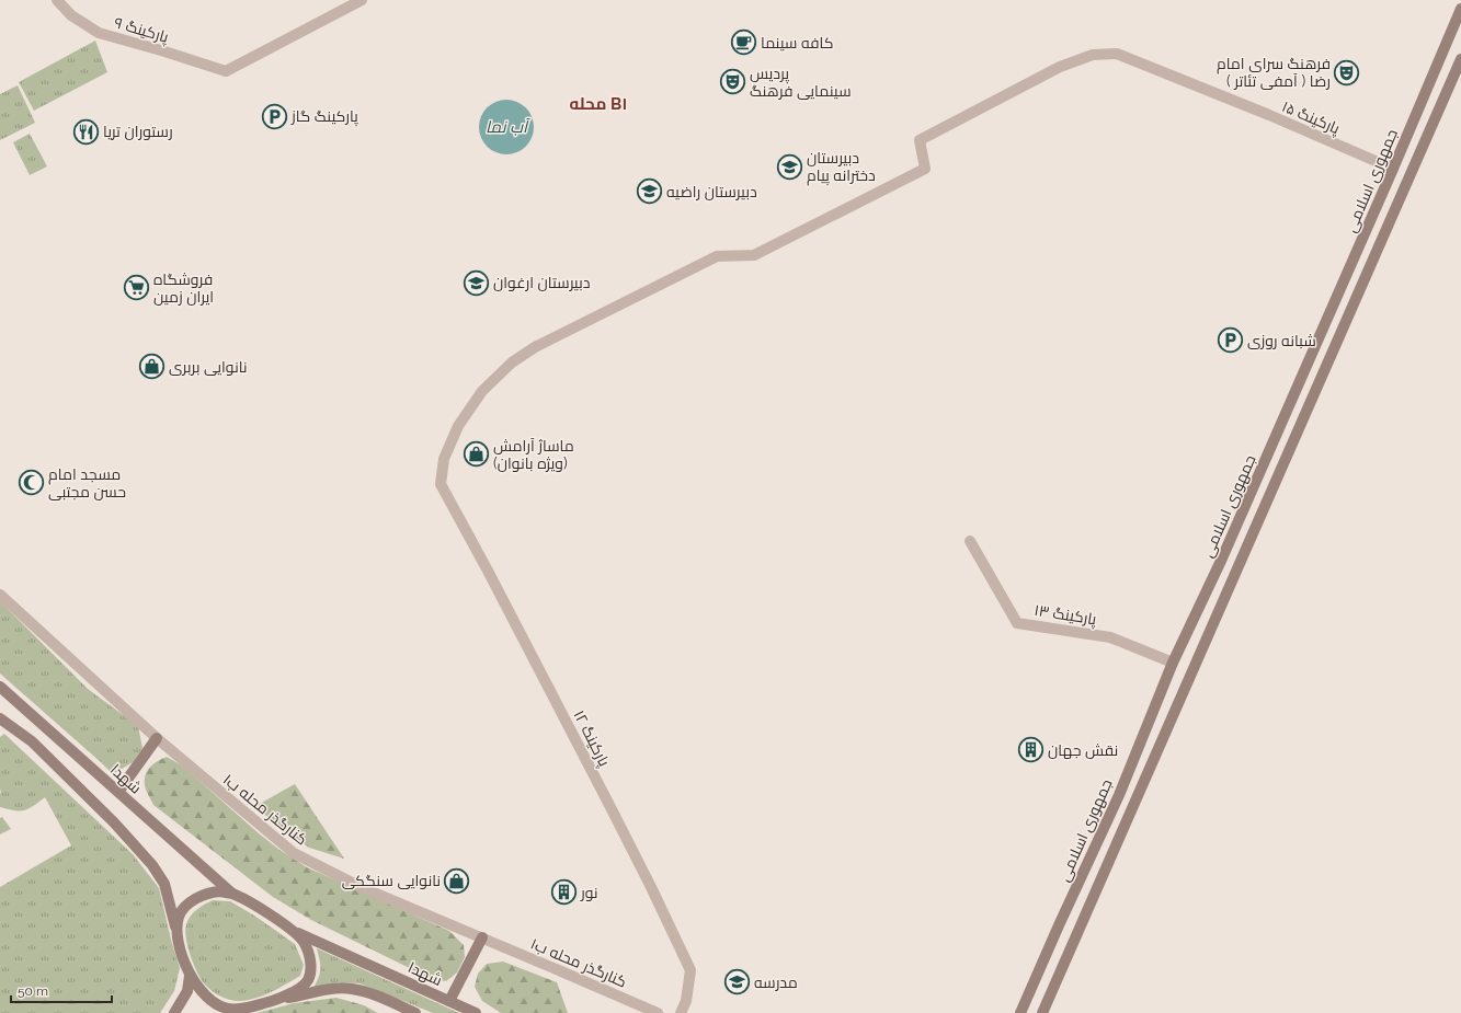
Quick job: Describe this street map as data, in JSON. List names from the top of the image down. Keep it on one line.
{"streets":{"main road":["جمهوری اسلامی","شهدا"],"street":["پارکینگ ۹","پارکینگ ۱۵","پارکینگ ۱۳","پارکینگ ۱۲","کنارگذر محله ب۱"]},"crossings":[["پارکینگ ۱۵","جمهوری اسلامی"],["پارکینگ ۱۵","پارکینگ ۱۲"],["جمهوری اسلامی","پارکینگ ۱۳"]],"districts":["محله B۱"],"water":["آب نما"],"places":{"cafe":["کافه سینما"],"theatre":["فرهنگ سرای امام رضا ( آمفی تئاتر )","پردیس سینمایی فرهنگ"],"parking":["پارکینگ گاز","شبانه روزی"],"restaurant":["رستوران تریا"],"school or university":["دبیرستان دخترانه پیام","دبیرستان راضیه","دبیرستان ارغوان","مدرسه"],"supermarket":["فروشگاه ایران زمین"],"shop":["نانوایی بربری","ماساژ آرامش (ویژه بانوان)","نانوایی سنگکی"],"mosque":["مسجد امام حسن مجتبی"],"building":["نقش جهان","نور"]},"scale_bar":"50 m"}
